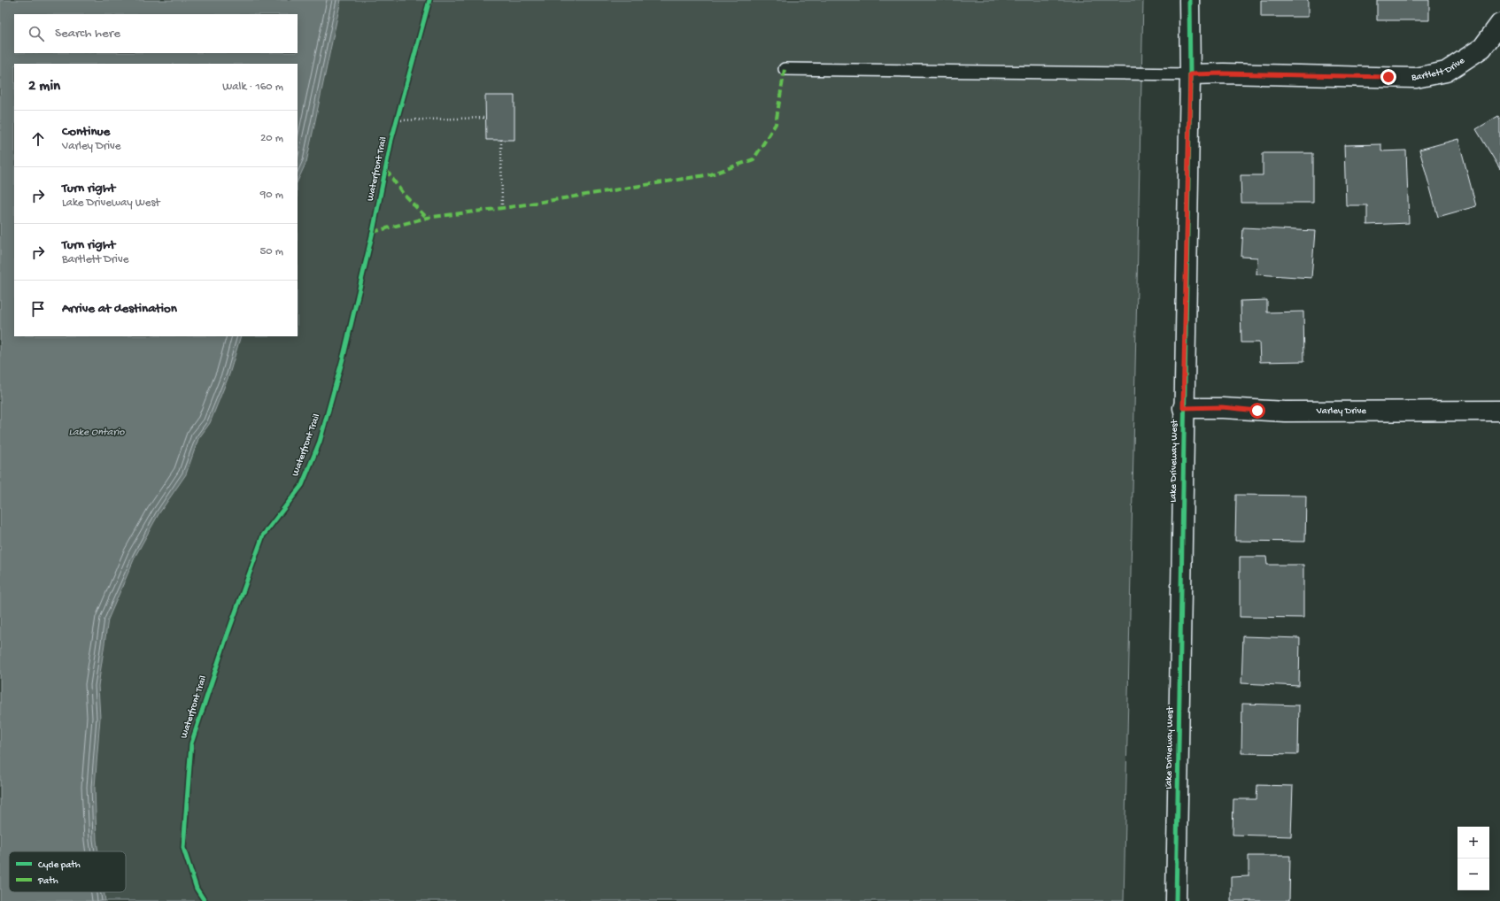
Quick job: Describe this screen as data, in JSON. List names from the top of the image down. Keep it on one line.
{"streets":{"street":["Bartlett Drive","Varley Drive","Lake Driveway West"],"cycle path":["Waterfront Trail"]},"crossings":[["Bartlett Drive","Lake Driveway West"],["Varley Drive","Lake Driveway West"]],"water":["Lake Ontario"],"legend":["Cycle path","Path"],"page":{"search":"Search here","heading":["2 min","Walk · 160 m"],"list":[["Continue","Varley Drive","20 m"],["Turn right","Lake Driveway West","90 m"],["Turn right","Bartlett Drive","50 m"],"Arrive at destination"],"map_buttons":["+","−"]}}
